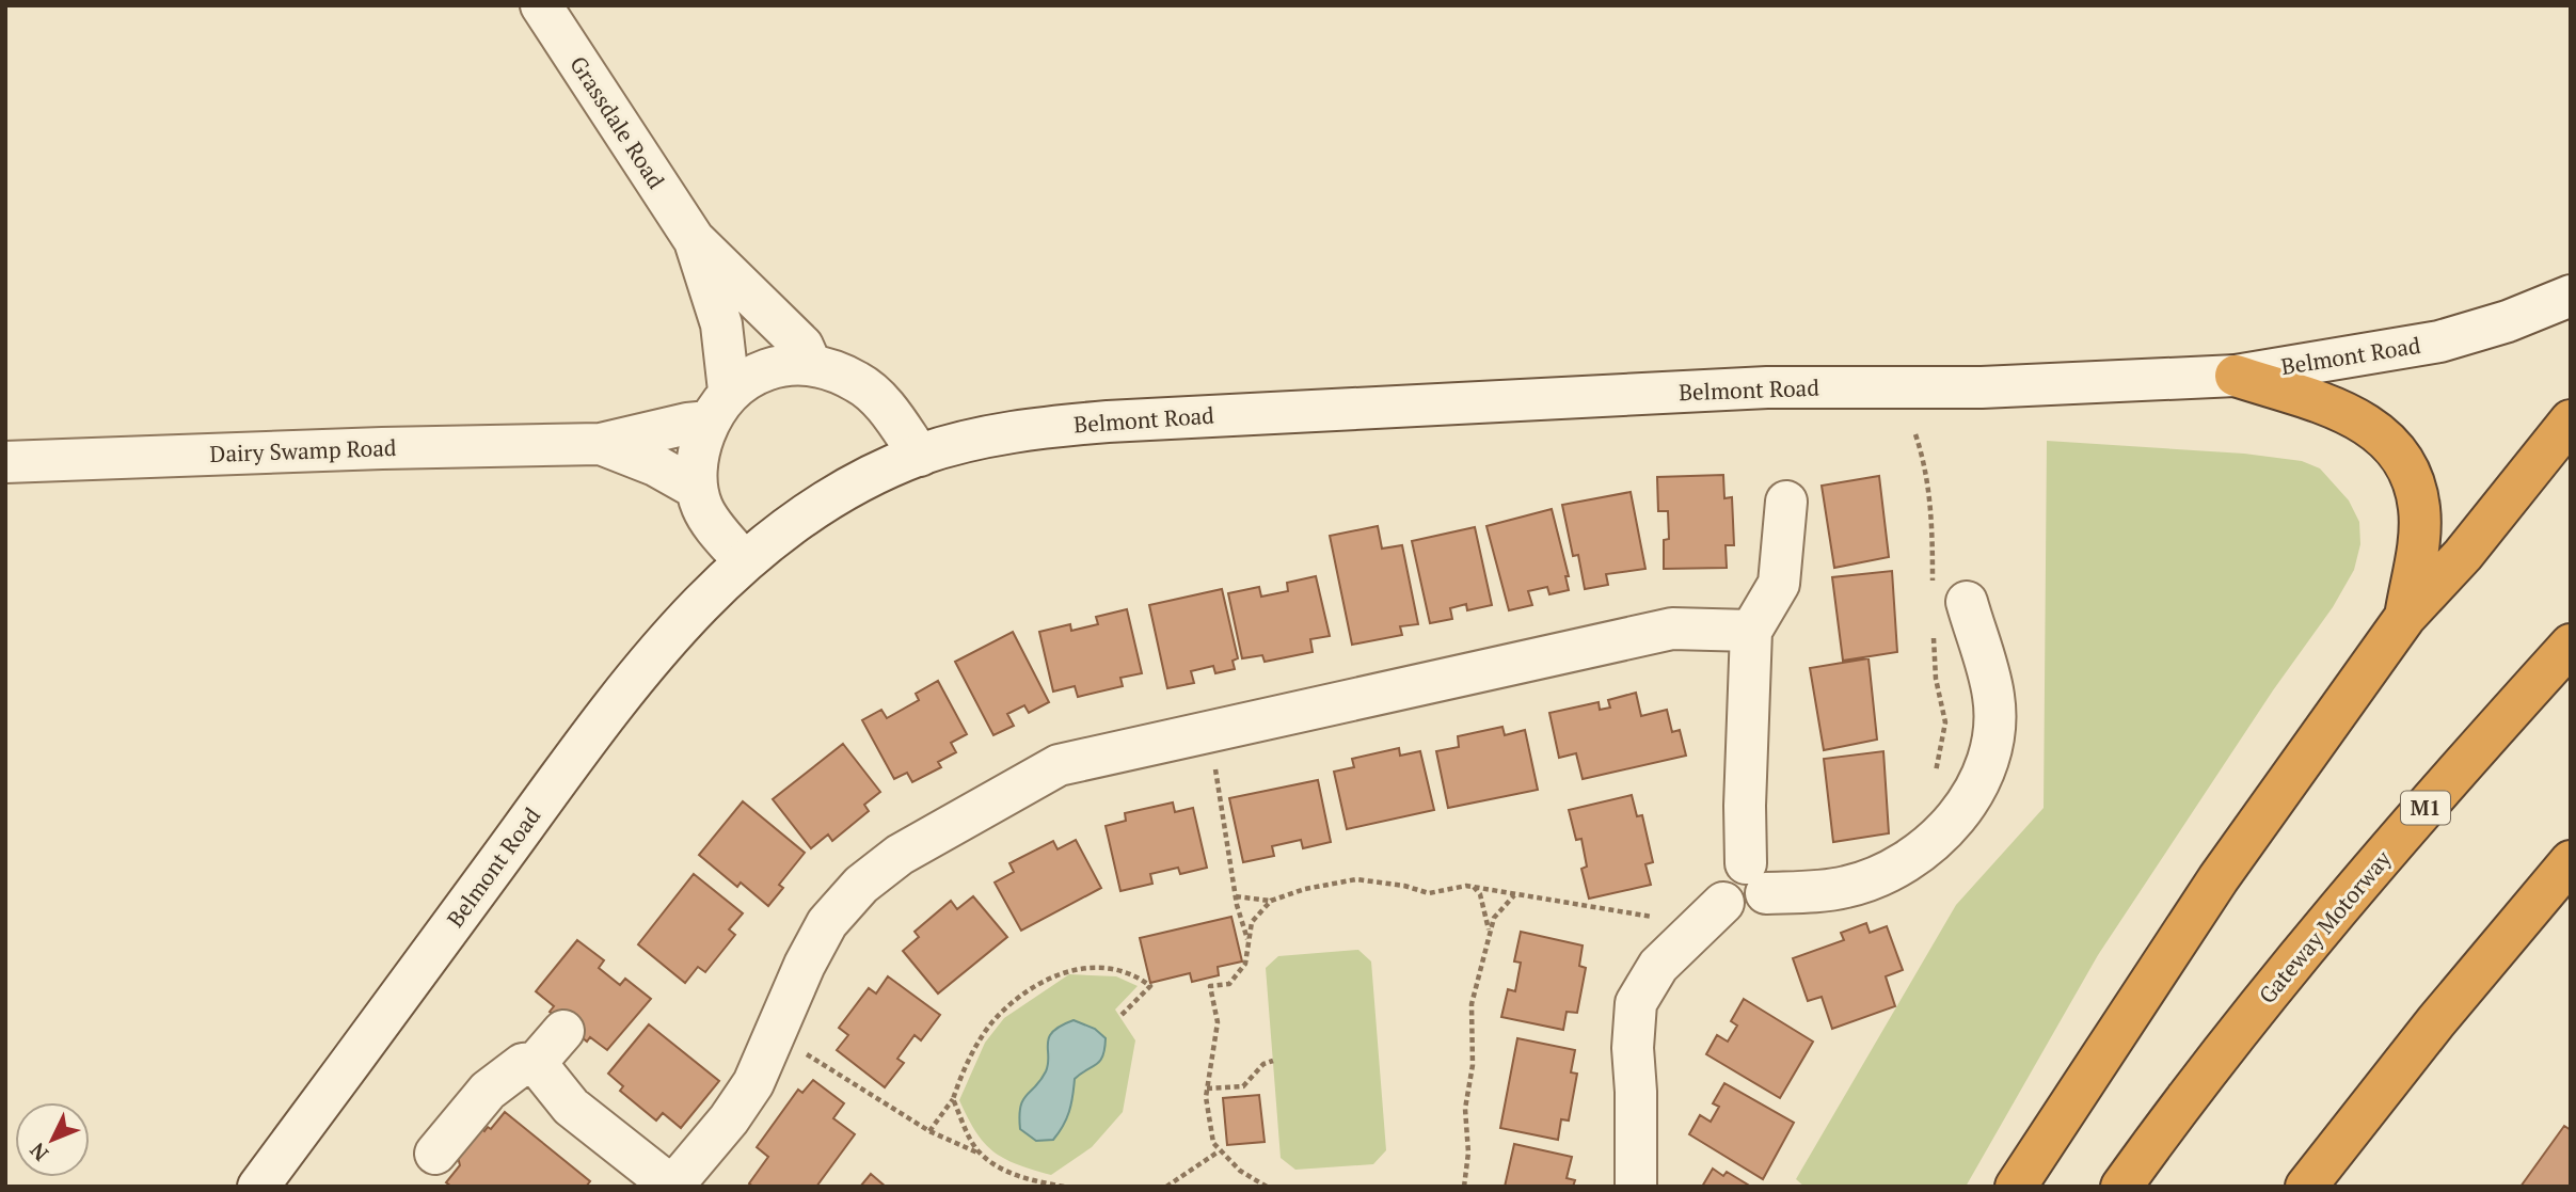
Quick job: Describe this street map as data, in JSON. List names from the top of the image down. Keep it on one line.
{"streets":{"highway":["M1","Gateway Motorway"],"street":["Grassdale Road","Belmont Road","Dairy Swamp Road"]},"crossings":[["Grassdale Road","Dairy Swamp Road"]],"north":"bottom left"}
